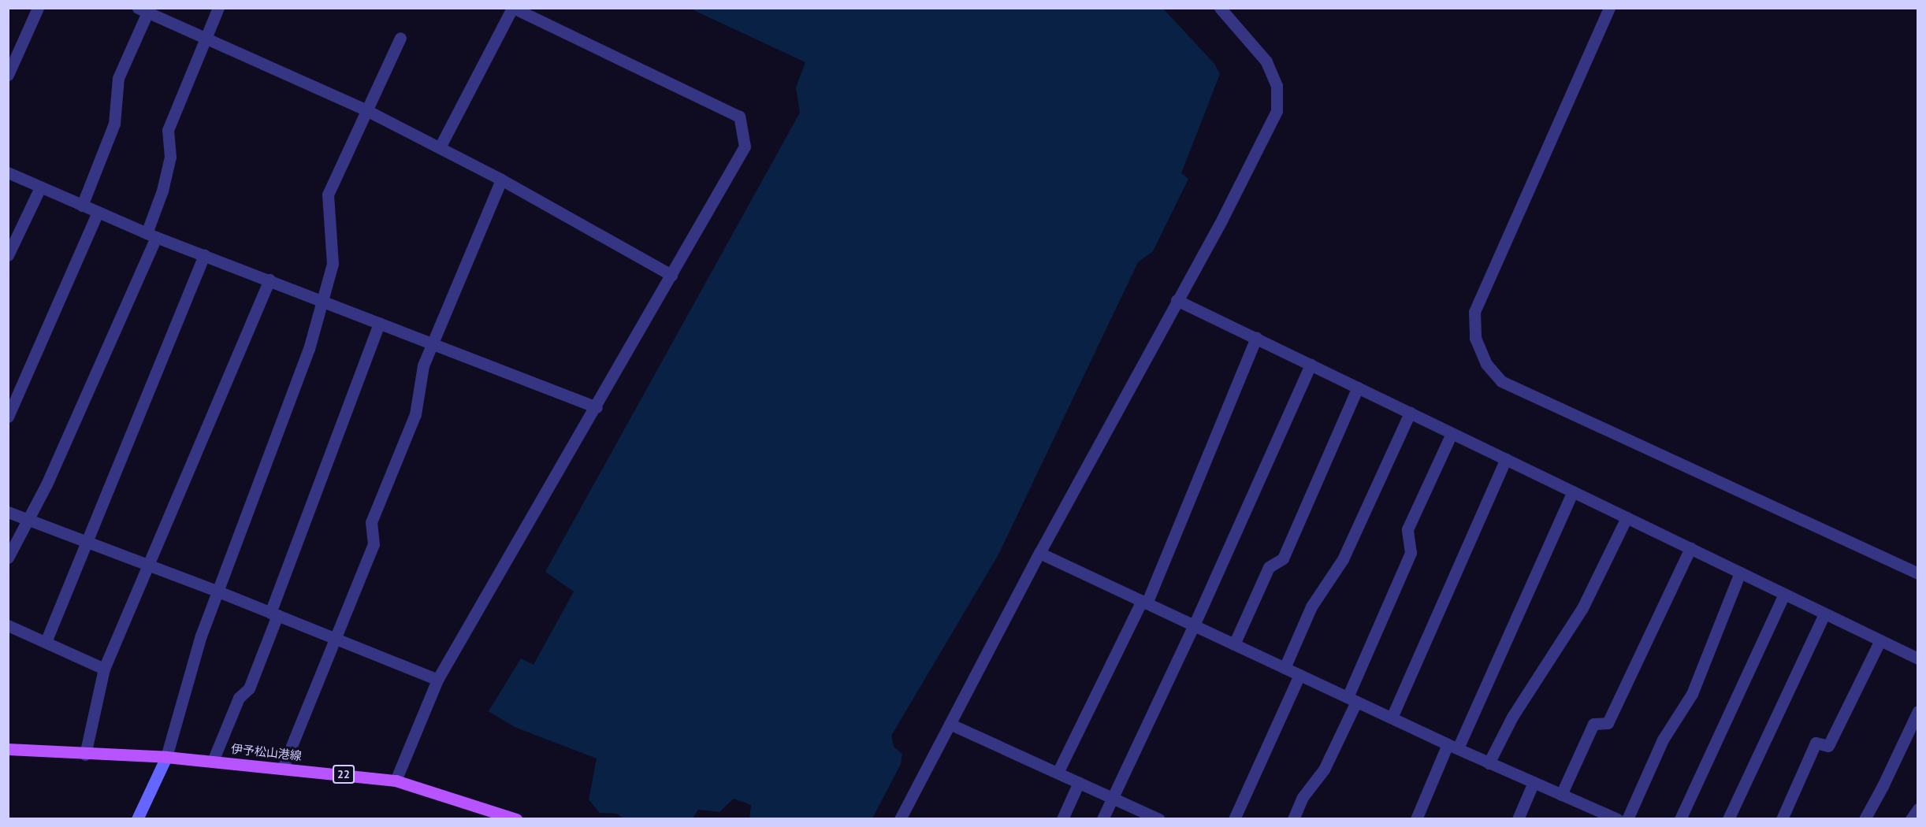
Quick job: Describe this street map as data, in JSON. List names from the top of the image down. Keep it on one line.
{"streets":{"main road":["伊予松山港線","22"]}}
